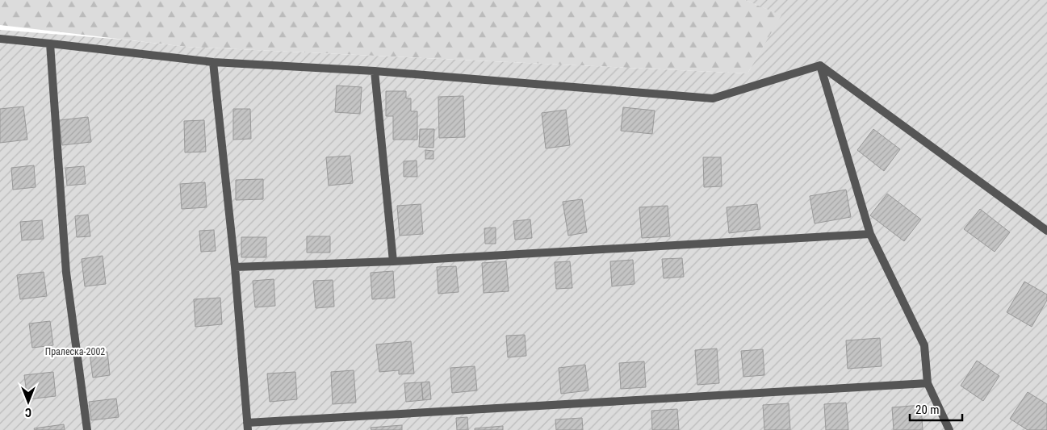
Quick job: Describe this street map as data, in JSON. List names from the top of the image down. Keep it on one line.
{"parks":["Пралеска-2002"],"scale_bar":"20 m","north":"bottom"}
